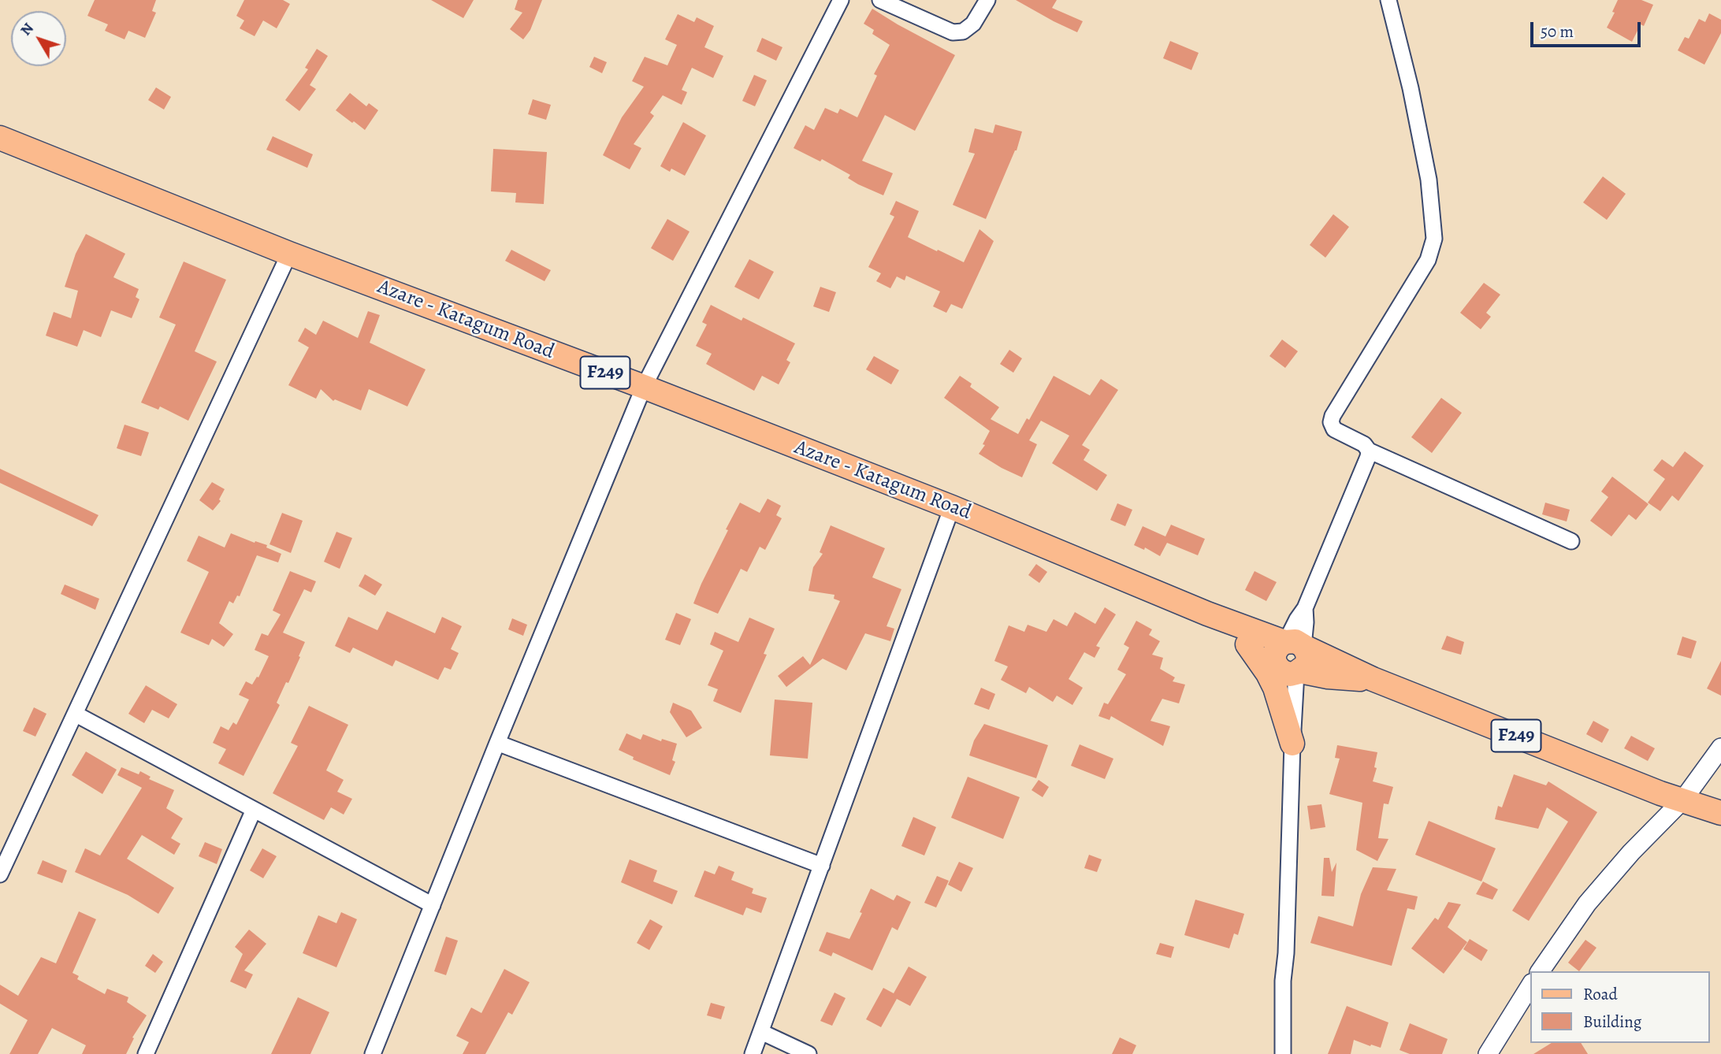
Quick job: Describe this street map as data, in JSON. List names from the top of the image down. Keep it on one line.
{"streets":{"main road":["Azare - Katagum Road","F249"]},"legend":["Road","Building"],"scale_bar":"50 m","north":"top left"}
